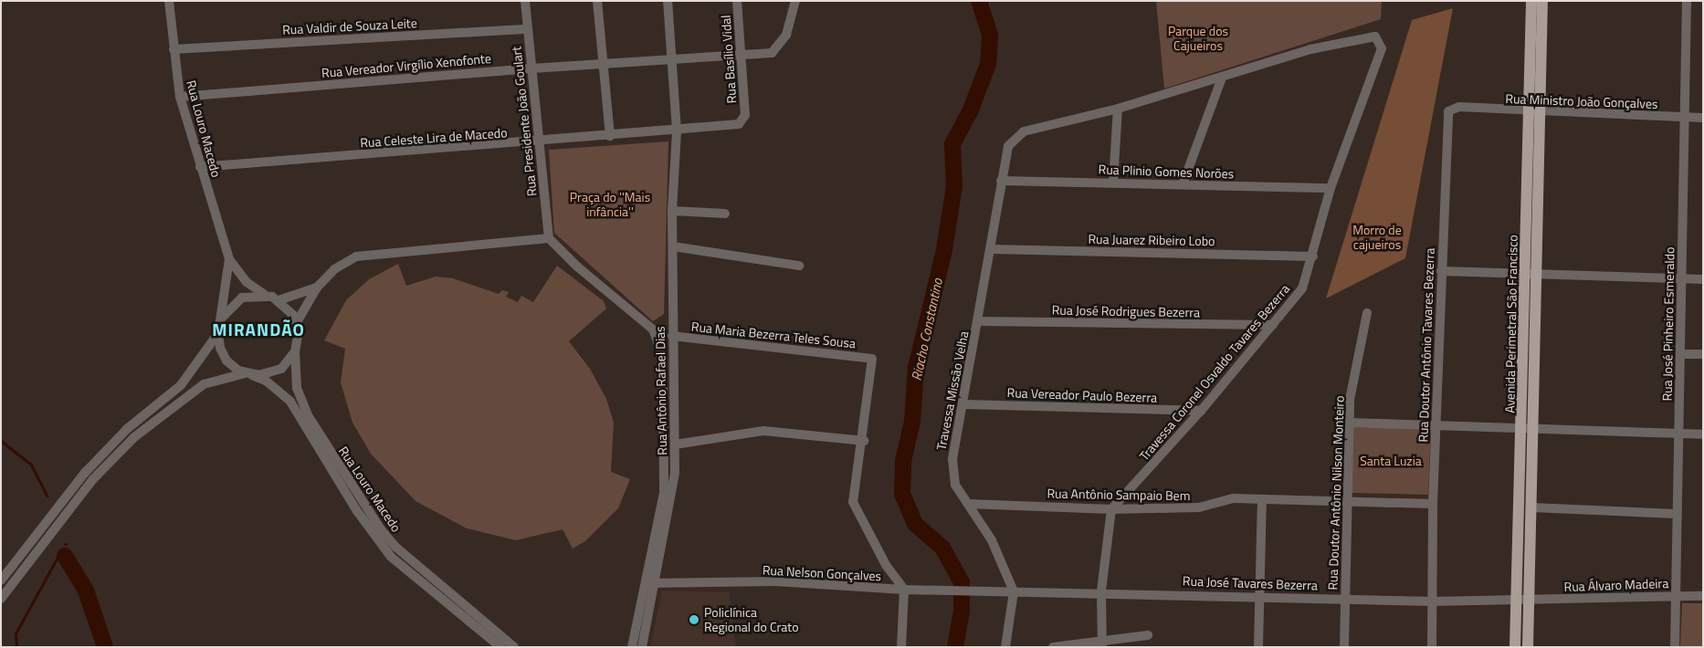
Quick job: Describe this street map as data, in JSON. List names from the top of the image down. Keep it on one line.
{"streets":{"main road":["Avenida Perimetral São Francisco"],"street":["Rua Valdir de Souza Leite","Rua Basílio Vidal","Rua Vereador Virgílio Xenofonte","Rua Ministro João Gonçalves","Rua Presidente João Goulart","Rua Louro Macedo","Rua Celeste Lira de Macedo","Rua Plinio Gomes Norões","Rua Juarez Ribeiro Lobo","Rua José Rodrigues Bezerra","Rua José Pinheiro Esmeraldo","Rua Maria Bezerra Teles Sousa","Rua Doutor Antônio Tavares Bezerra","Travessa Coronel Osvaldo Tavares Bezerra","Rua Antônio Rafael Dias","Travessa Missão Velha","Rua Vereador Paulo Bezerra","Rua Doutor Antônio Nilson Monteiro","Rua Antônio Sampaio Bem","Rua Nelson Gonçalves","Rua José Tavares Bezerra","Rua Álvaro Madeira"]},"crossings":[["Rua Valdir de Souza Leite","Rua Presidente João Goulart"],["Rua Valdir de Souza Leite","Rua Louro Macedo"],["Rua Basílio Vidal","Rua Vereador Virgílio Xenofonte"],["Rua Basílio Vidal","Rua Celeste Lira de Macedo"],["Rua Vereador Virgílio Xenofonte","Rua Presidente João Goulart"],["Rua Vereador Virgílio Xenofonte","Rua Louro Macedo"],["Rua Vereador Virgílio Xenofonte","Rua Antônio Rafael Dias"],["Rua Ministro João Gonçalves","Avenida Perimetral São Francisco"],["Rua Ministro João Gonçalves","Rua José Pinheiro Esmeraldo"],["Rua Ministro João Gonçalves","Rua Doutor Antônio Tavares Bezerra"],["Rua Presidente João Goulart","Rua Celeste Lira de Macedo"],["Rua Presidente João Goulart","Rua Antônio Rafael Dias"],["Rua Louro Macedo","Rua Celeste Lira de Macedo"],["Rua Celeste Lira de Macedo","Rua Antônio Rafael Dias"],["Rua Plinio Gomes Norões","Travessa Coronel Osvaldo Tavares Bezerra"],["Rua Plinio Gomes Norões","Travessa Missão Velha"],["Rua Juarez Ribeiro Lobo","Travessa Coronel Osvaldo Tavares Bezerra"],["Rua Juarez Ribeiro Lobo","Travessa Missão Velha"],["Rua José Rodrigues Bezerra","Travessa Coronel Osvaldo Tavares Bezerra"],["Rua José Rodrigues Bezerra","Travessa Missão Velha"],["Avenida Perimetral São Francisco","Rua José Tavares Bezerra"],["Avenida Perimetral São Francisco","Rua Álvaro Madeira"],["Rua José Pinheiro Esmeraldo","Rua Álvaro Madeira"],["Rua Maria Bezerra Teles Sousa","Rua Antônio Rafael Dias"],["Rua Doutor Antônio Tavares Bezerra","Rua Antônio Sampaio Bem"],["Rua Doutor Antônio Tavares Bezerra","Rua José Tavares Bezerra"],["Travessa Coronel Osvaldo Tavares Bezerra","Rua Vereador Paulo Bezerra"],["Travessa Coronel Osvaldo Tavares Bezerra","Rua Antônio Sampaio Bem"],["Rua Antônio Rafael Dias","Rua Nelson Gonçalves"],["Travessa Missão Velha","Rua Vereador Paulo Bezerra"],["Travessa Missão Velha","Rua Antônio Sampaio Bem"],["Travessa Missão Velha","Rua José Tavares Bezerra"],["Rua Doutor Antônio Nilson Monteiro","Rua Antônio Sampaio Bem"],["Rua Doutor Antônio Nilson Monteiro","Rua José Tavares Bezerra"],["Rua Nelson Gonçalves","Rua José Tavares Bezerra"],["Rua José Tavares Bezerra","Rua Álvaro Madeira"]],"districts":["MIRANDÃO"],"water":["Riacho Constantino"],"parks":["Parque dos Cajueiros","Praça do ''Mais infância''","Morro de cajueiros","Santa Luzia"],"places":["Policlínica Regional do Crato"]}
